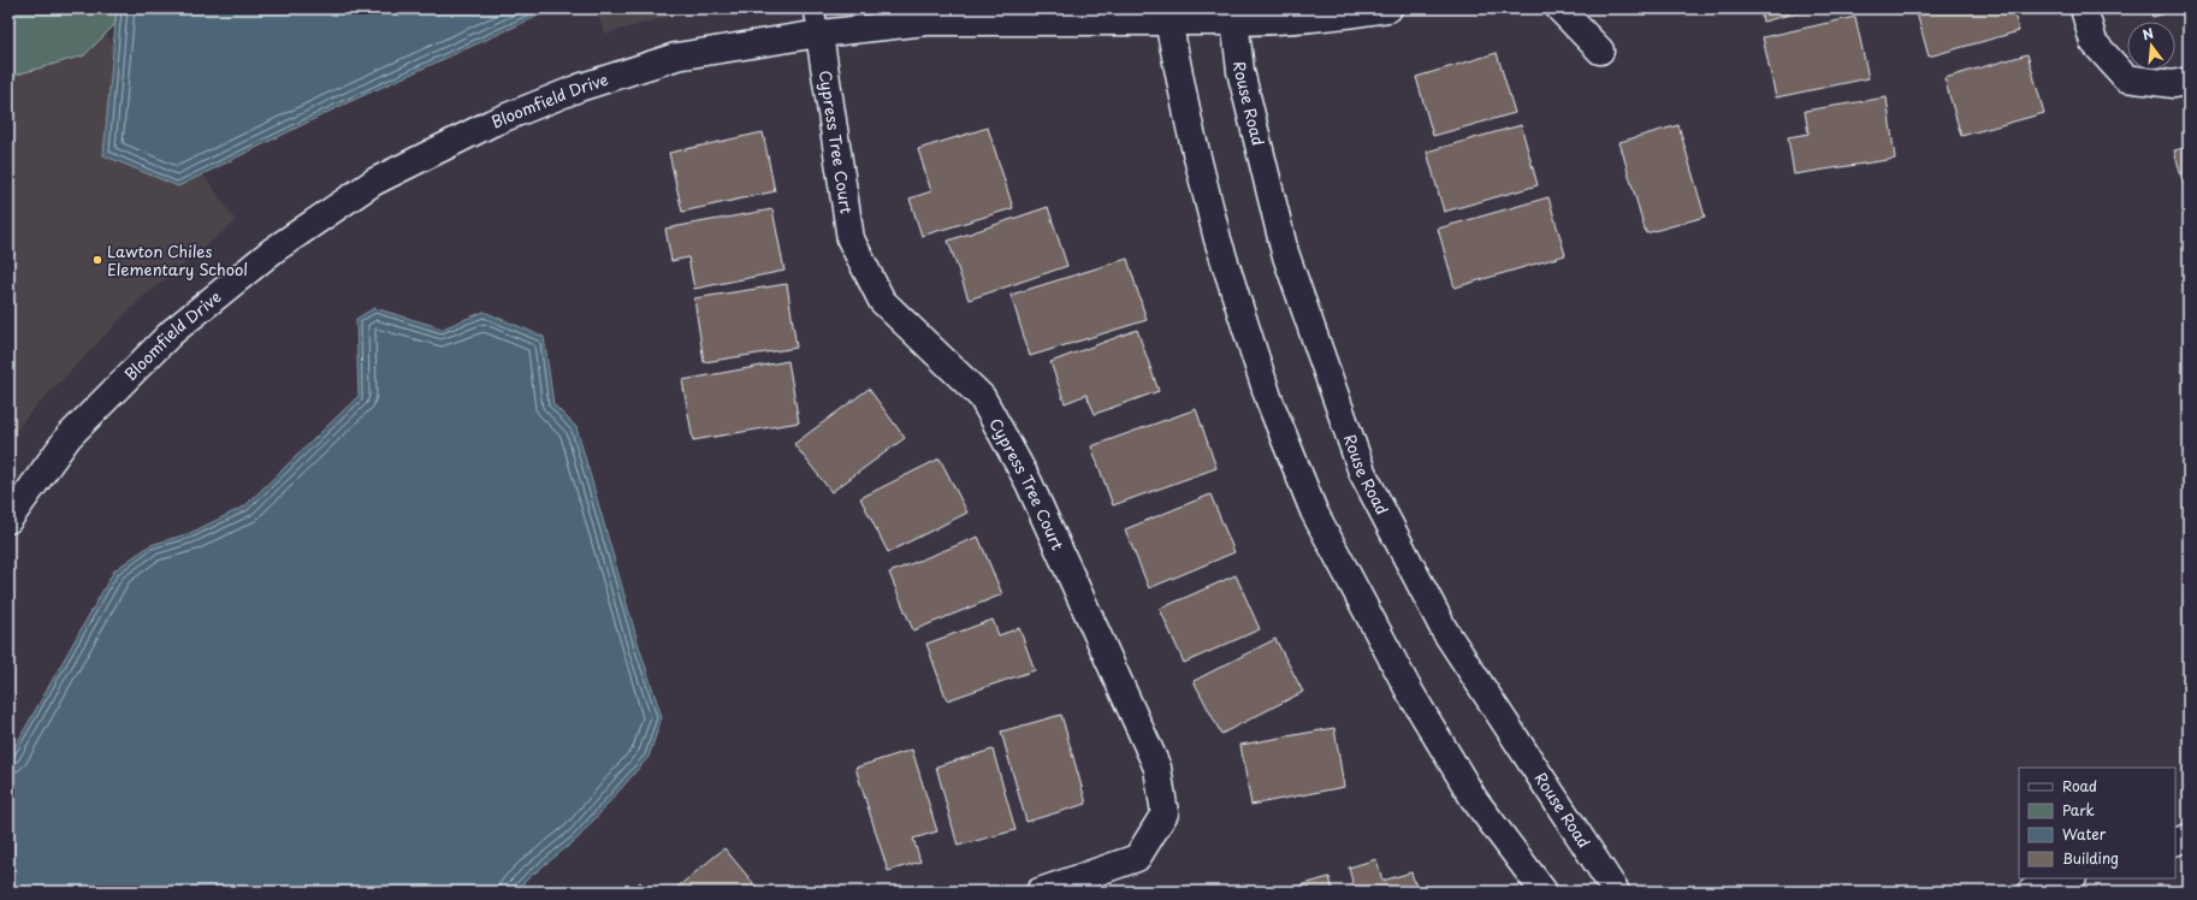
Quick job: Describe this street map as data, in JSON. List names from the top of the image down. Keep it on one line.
{"streets":{"main road":["Bloomfield Drive","Rouse Road","Cypress Tree Court"]},"crossings":[["Bloomfield Drive","Rouse Road"],["Bloomfield Drive","Cypress Tree Court"]],"places":["Lawton Chiles Elementary School"],"legend":["Road","Park","Water","Building"],"north":"top"}
